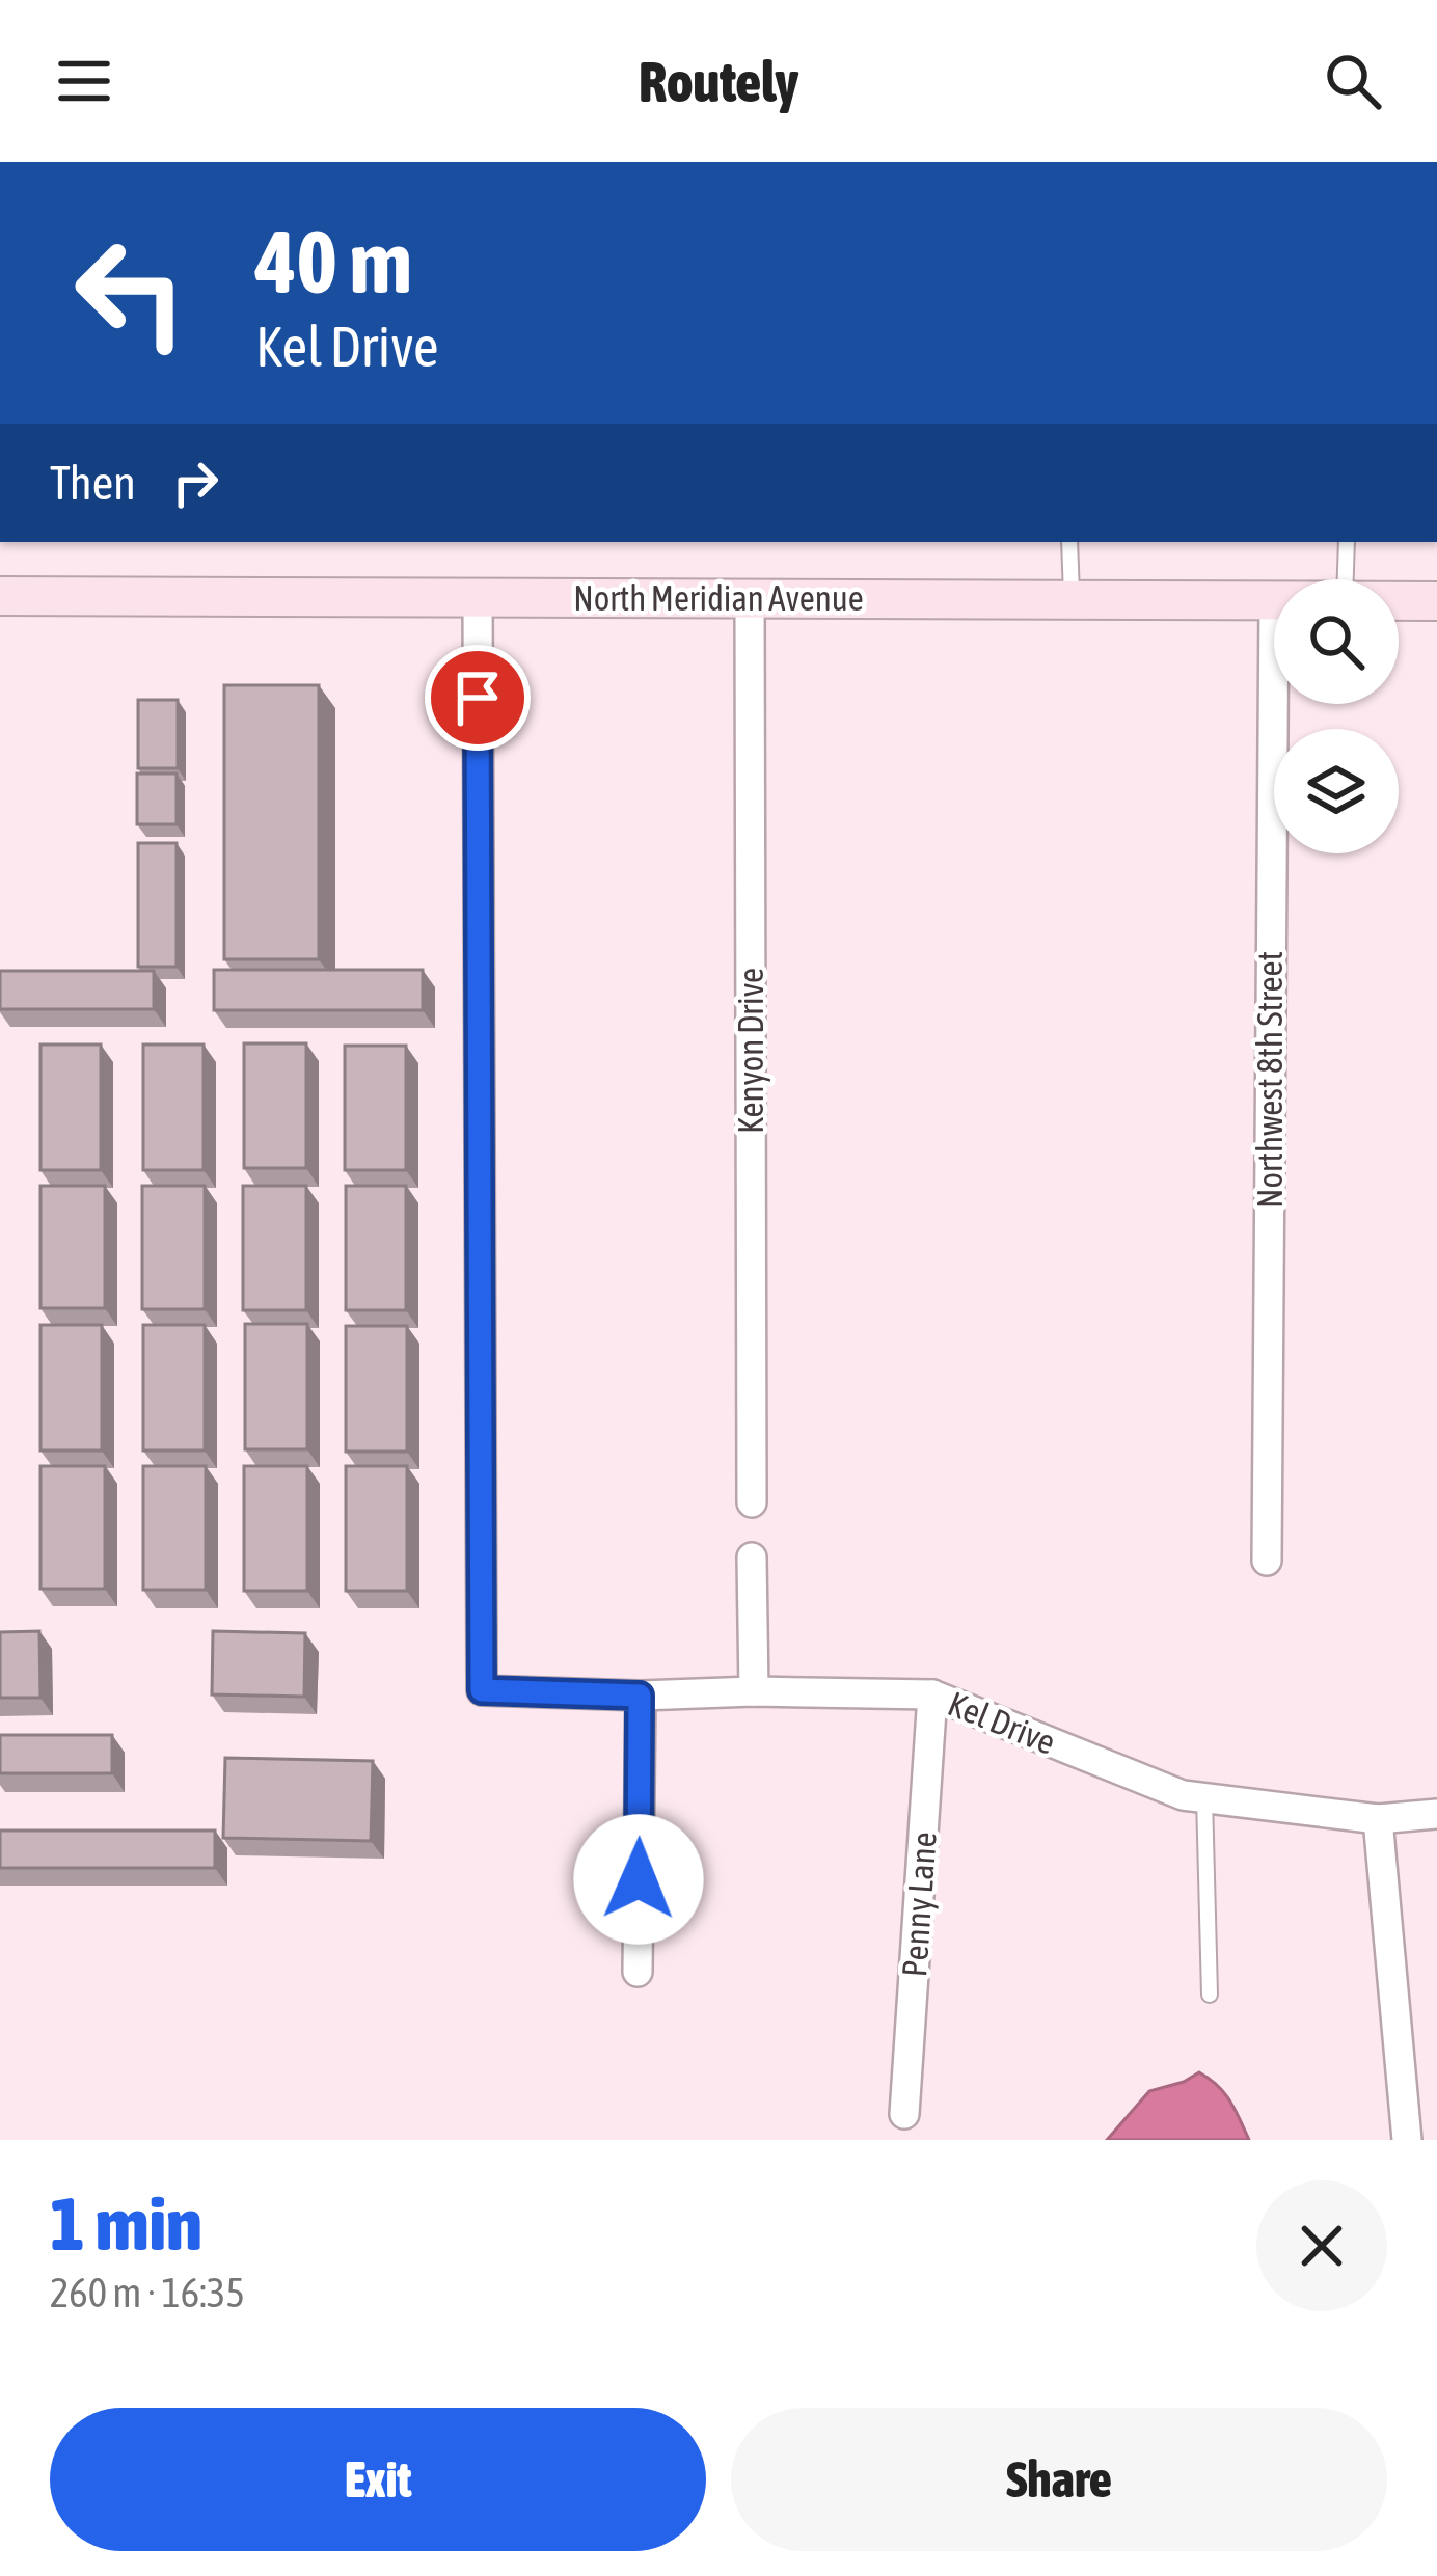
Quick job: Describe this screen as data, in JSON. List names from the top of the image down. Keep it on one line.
{"streets":{"main road":["North Meridian Avenue"],"street":["Kenyon Drive","Northwest 8th Street","Kel Drive","Penny Lane"]},"crossings":[["North Meridian Avenue","Kenyon Drive"],["North Meridian Avenue","Northwest 8th Street"],["North Meridian Avenue","Kel Drive"],["Kel Drive","Penny Lane"]],"page":{"header":"Routely","turn":["40 m","Kel Drive"],"then":"Then","heading":["1 min","260 m · 16:35"],"buttons":["Exit","Share"]}}
